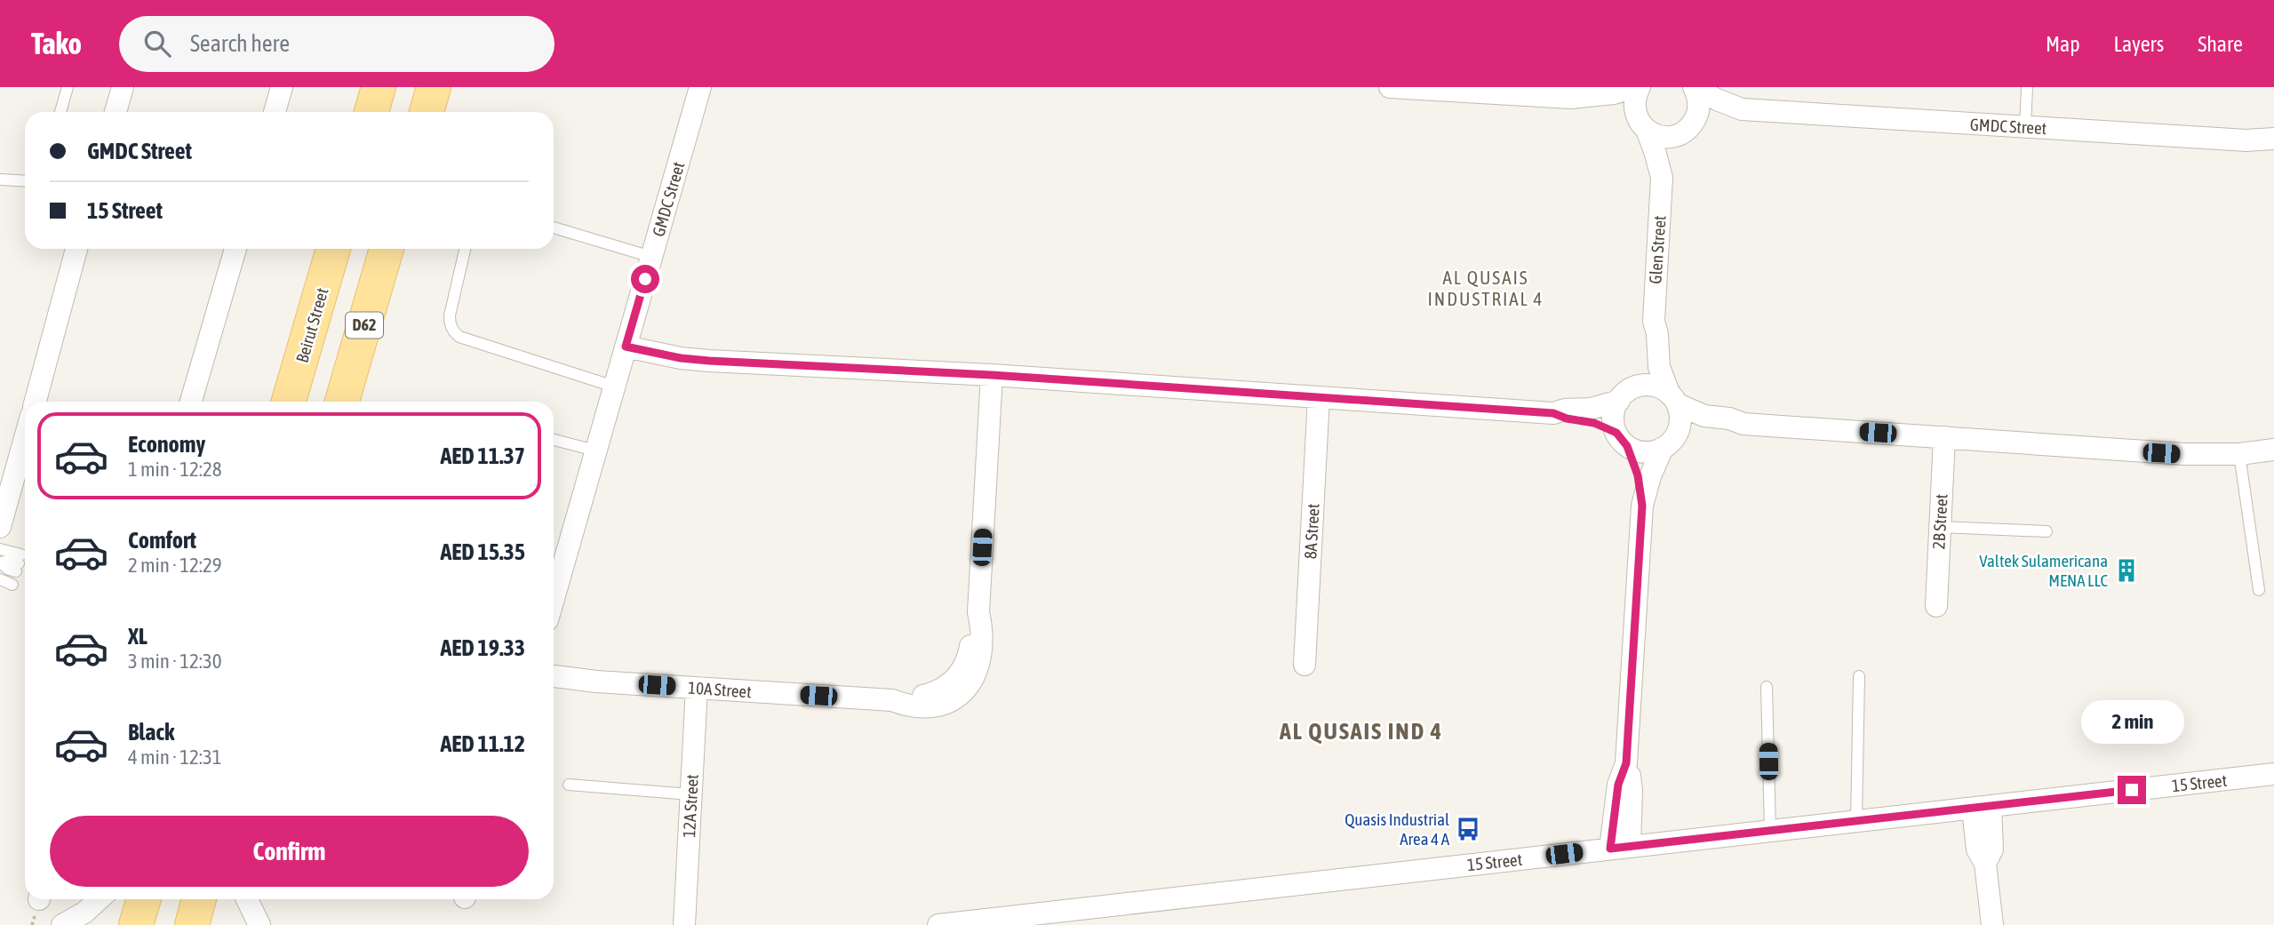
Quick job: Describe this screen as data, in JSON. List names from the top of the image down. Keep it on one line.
{"streets":{"main road":["Beirut Street","D62"],"street":["GMDC Street","Glen Street","2B Street","8A Street","10A Street","15 Street","12A Street"]},"crossings":[["GMDC Street","Glen Street"],["Glen Street","15 Street"],["10A Street","12A Street"]],"districts":["AL QUSAIS INDUSTRIAL 4","AL QUSAIS IND 4"],"places":{"building":["Valtek Sulamericana MENA LLC"],"bus stop":["Quasis Industrial Area 4 A"]},"page":{"header":"Tako","search":"Search here","nav":["Map","Layers","Share"],"banner":["GMDC Street","15 Street"],"list":[{"name":"Economy","note":"1 min · 12:28","value":"AED 11.37"},{"name":"Comfort","note":"2 min · 12:29","value":"AED 15.35"},{"name":"XL","note":"3 min · 12:30","value":"AED 19.33"},{"name":"Black","note":"4 min · 12:31","value":"AED 11.12"}],"bubble":"2 min","buttons":"Confirm"}}
